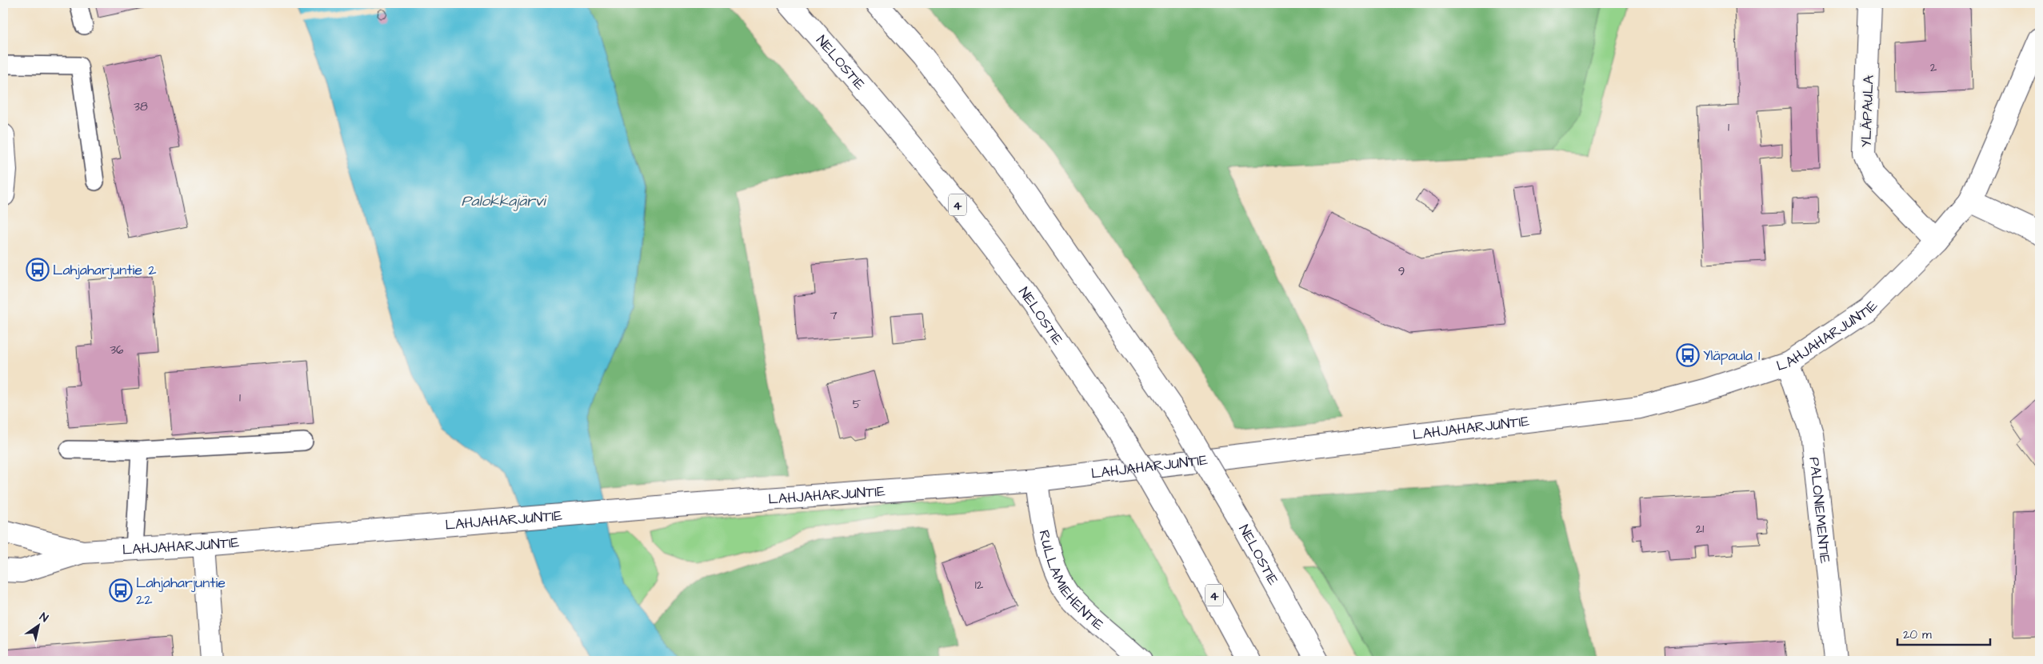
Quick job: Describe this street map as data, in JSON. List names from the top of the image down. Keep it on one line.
{"streets":{"main road":["NELOSTIE","YLÄPAULA","4","LAHJAHARJUNTIE","PALONIEMENTIE","RULLAMIEHENTIE"]},"crossings":[["YLÄPAULA","LAHJAHARJUNTIE"],["LAHJAHARJUNTIE","PALONIEMENTIE"],["LAHJAHARJUNTIE","RULLAMIEHENTIE"]],"water":["Palokkajärvi"],"places":{"bus stop":["Lahjaharjuntie 2","Yläpaula 1","Lahjaharjuntie 22"]},"house_numbers":["2","38","1","9","7","36","1","5","21","12"],"scale_bar":"20 m","north":"top right"}
